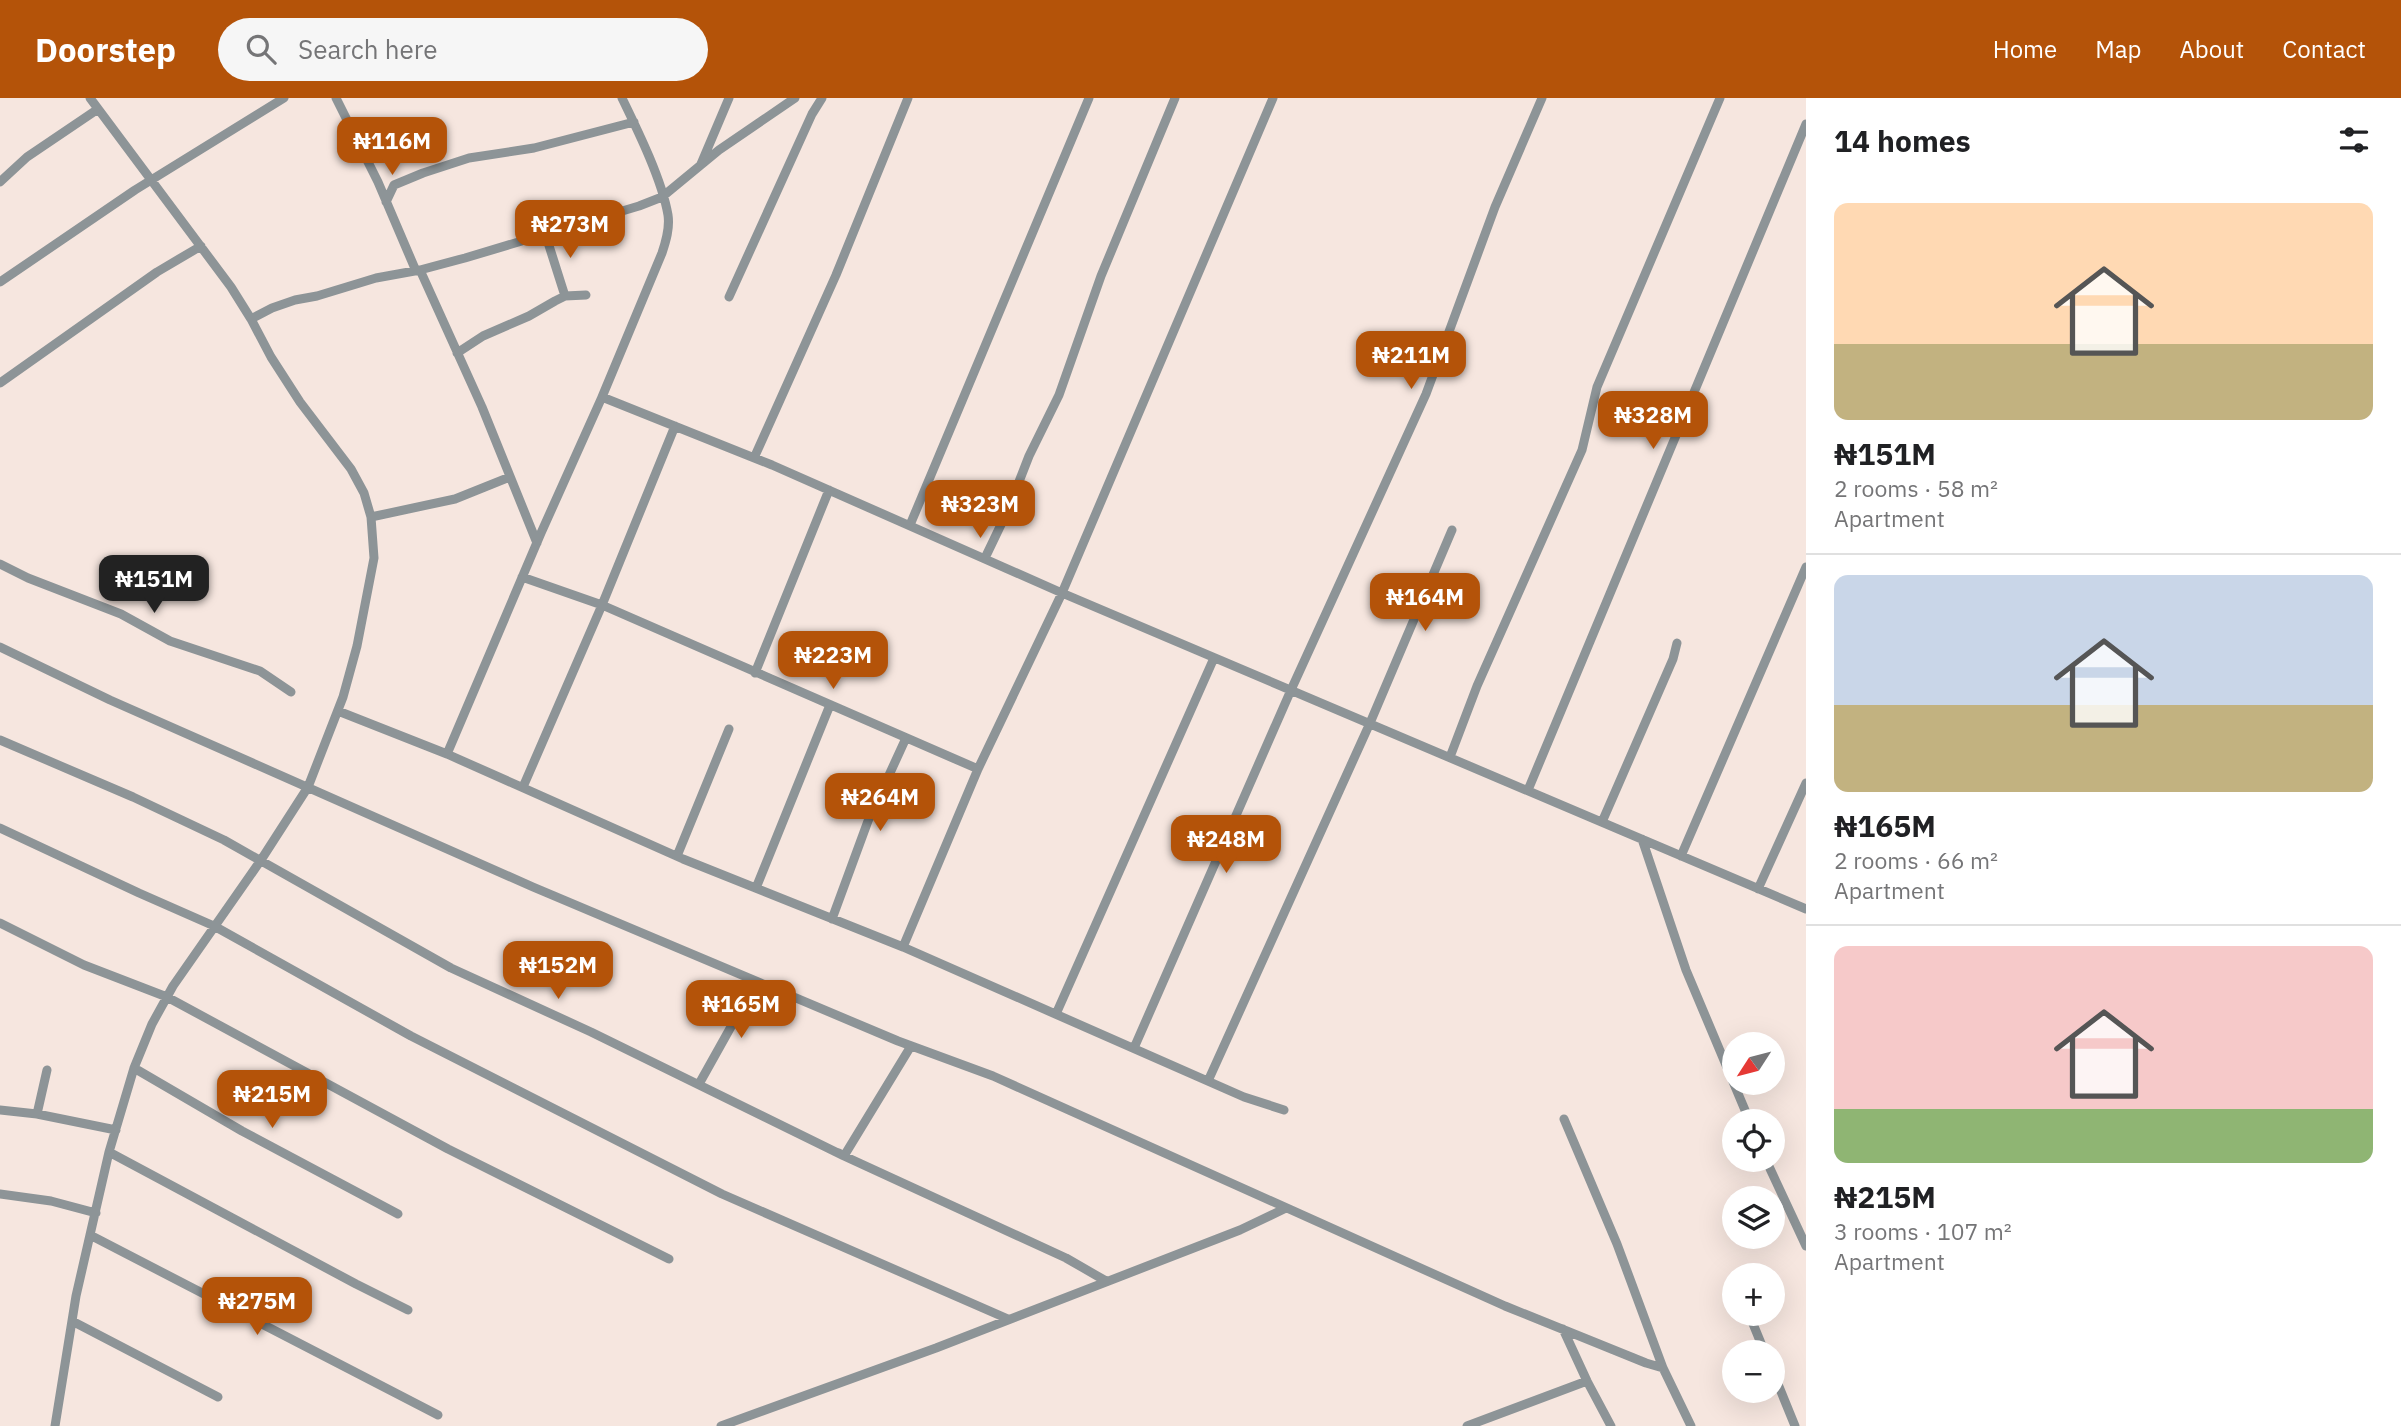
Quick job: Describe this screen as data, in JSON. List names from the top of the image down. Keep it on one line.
{"north":"bottom left","page":{"header":"Doorstep","search":"Search here","nav":["Home","Map","About","Contact"],"heading":"14 homes","price":["₦116M","₦273M","₦211M","₦328M","₦323M","₦151M","₦164M","₦223M","₦264M","₦248M","₦152M","₦165M","₦215M","₦275M"],"list":[{"name":"₦151M","note":"2 rooms · 58 m² · Apartment"},{"name":"₦165M","note":"2 rooms · 66 m² · Apartment"},{"name":"₦215M","note":"3 rooms · 107 m² · Apartment"}],"map_buttons":["+","−"]}}
